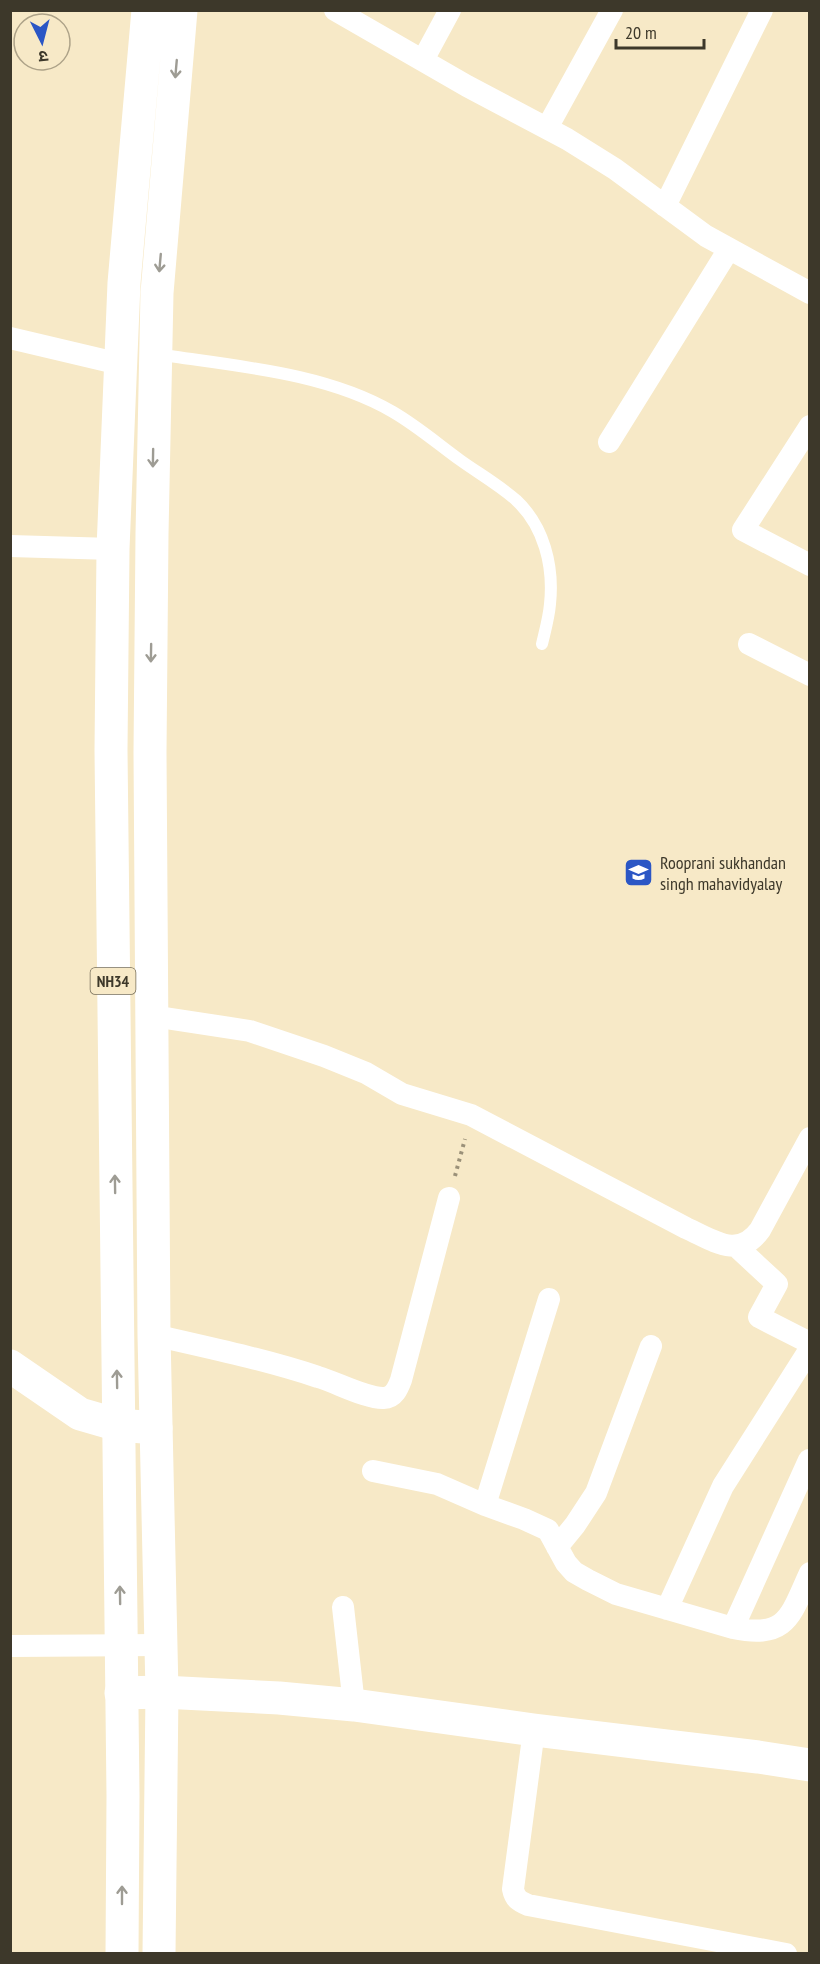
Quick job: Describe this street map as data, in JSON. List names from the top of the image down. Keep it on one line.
{"streets":{"main road":["NH34"]},"places":{"school or university":["Rooprani sukhandan singh mahavidyalay"]},"scale_bar":"20 m","north":"bottom"}
